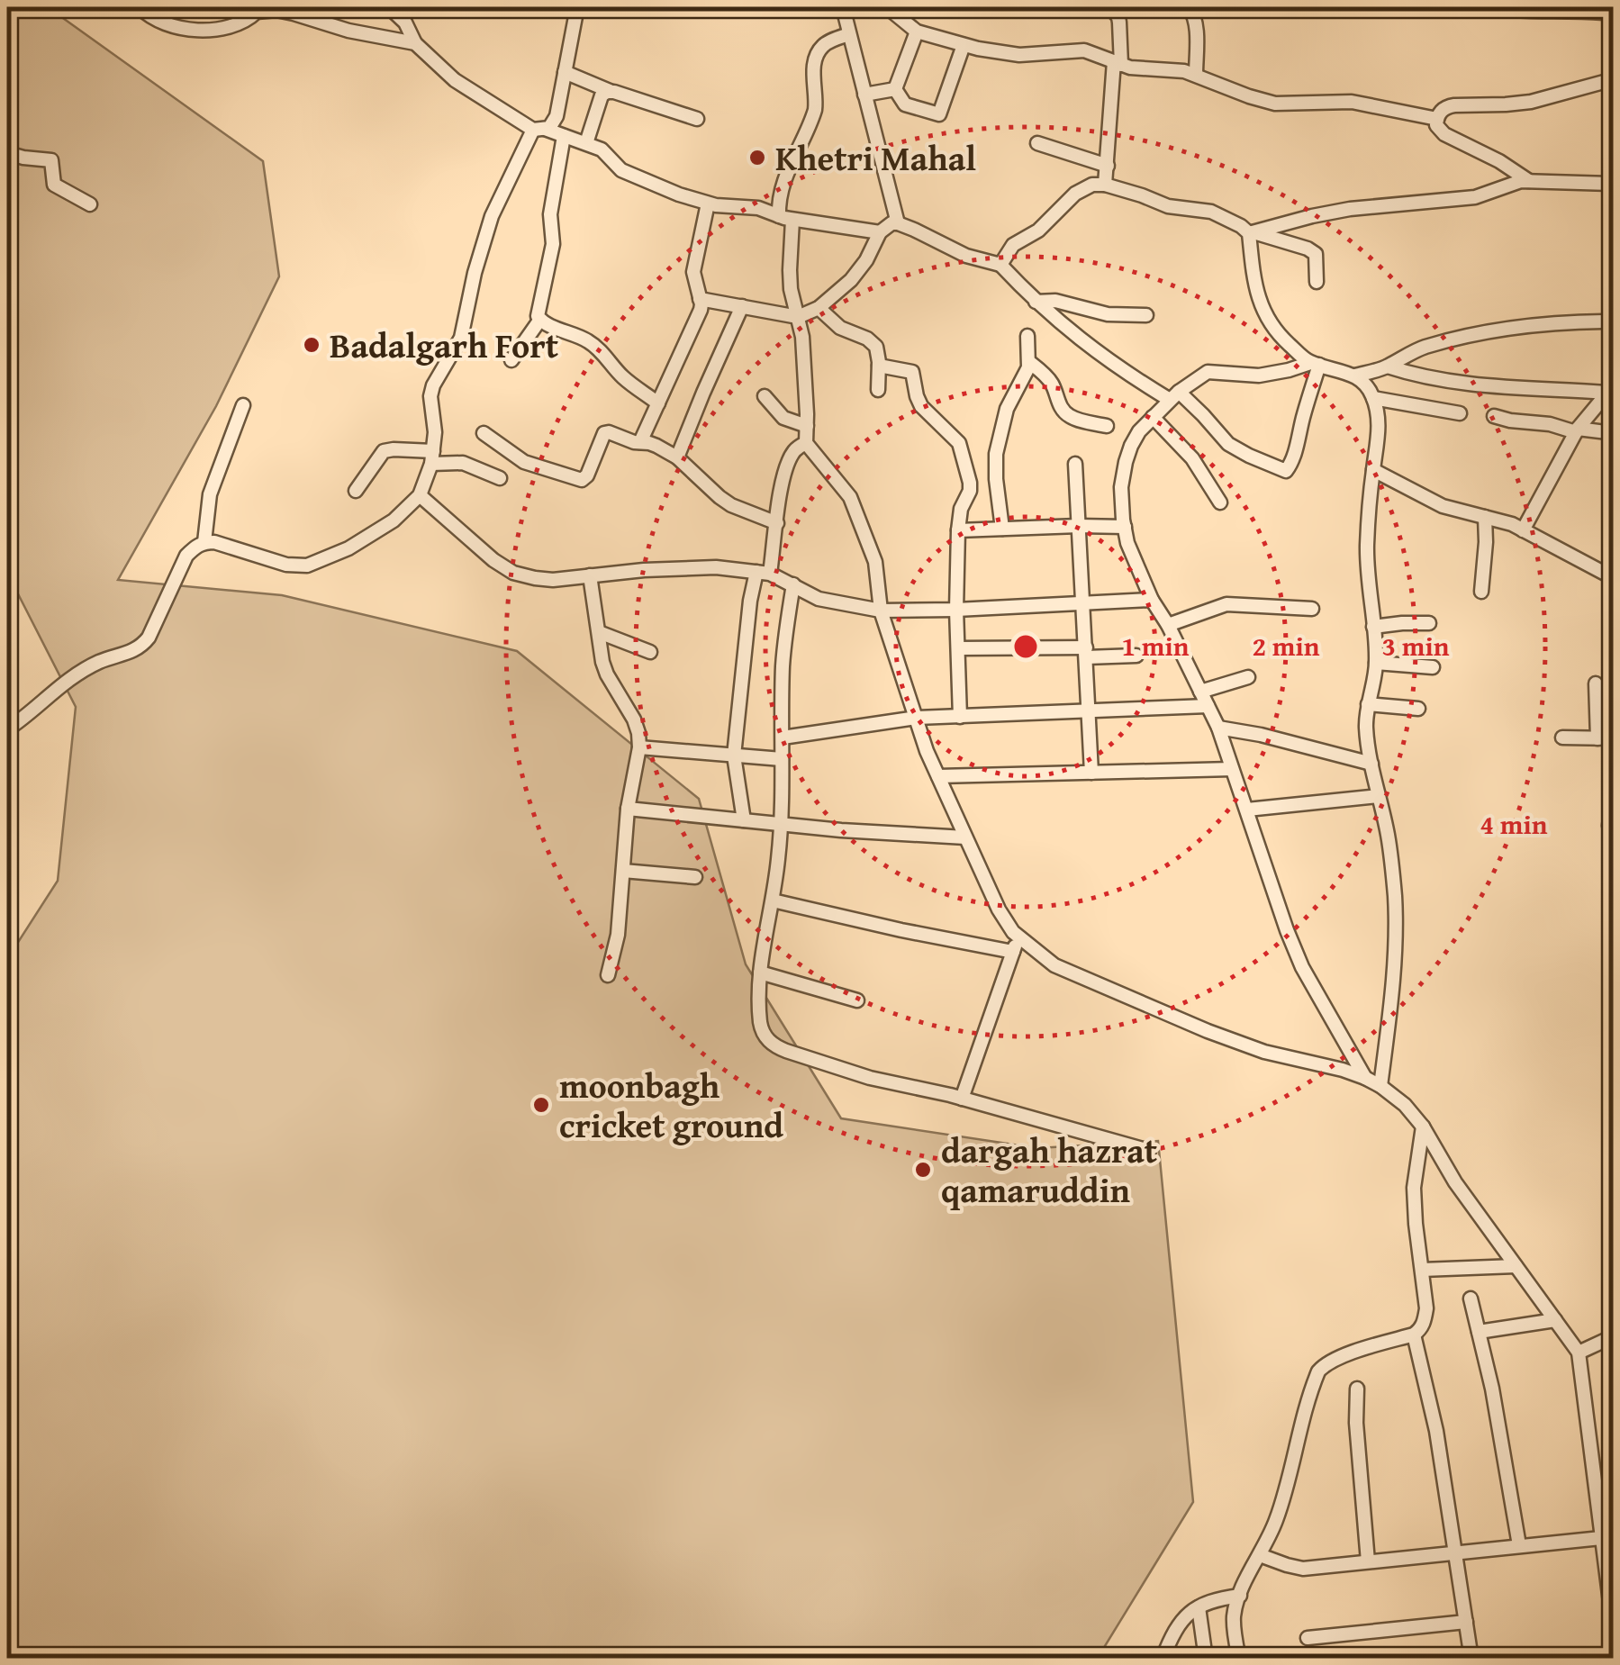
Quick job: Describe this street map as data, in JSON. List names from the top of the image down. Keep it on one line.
{"places":["Khetri Mahal","Badalgarh Fort","moonbagh cricket ground","dargah hazrat qamaruddin"],"rings":["1 min","2 min","3 min","4 min"]}
